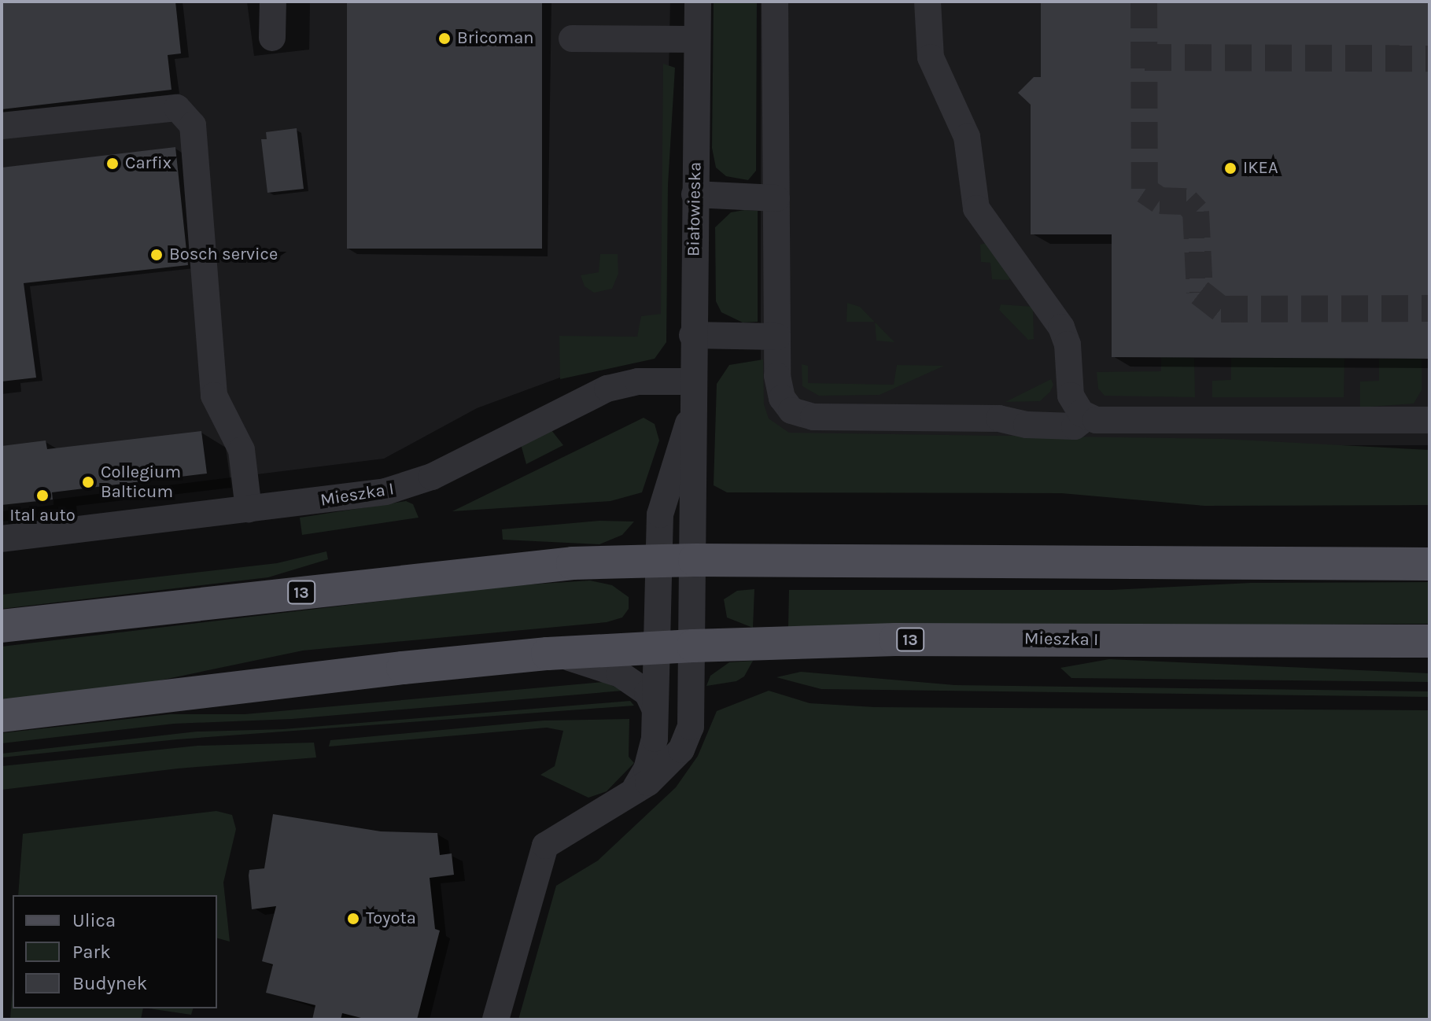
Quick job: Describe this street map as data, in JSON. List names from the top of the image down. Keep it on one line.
{"streets":{"main road":["Mieszka I","13"],"street":["Białowieska"]},"crossings":[["Białowieska","Mieszka I"],["Białowieska","13"]],"places":["Bricoman","Carfix","IKEA","Bosch service","Collegium Balticum","Ital auto","Toyota"],"legend":["Ulica","Park","Budynek"]}
